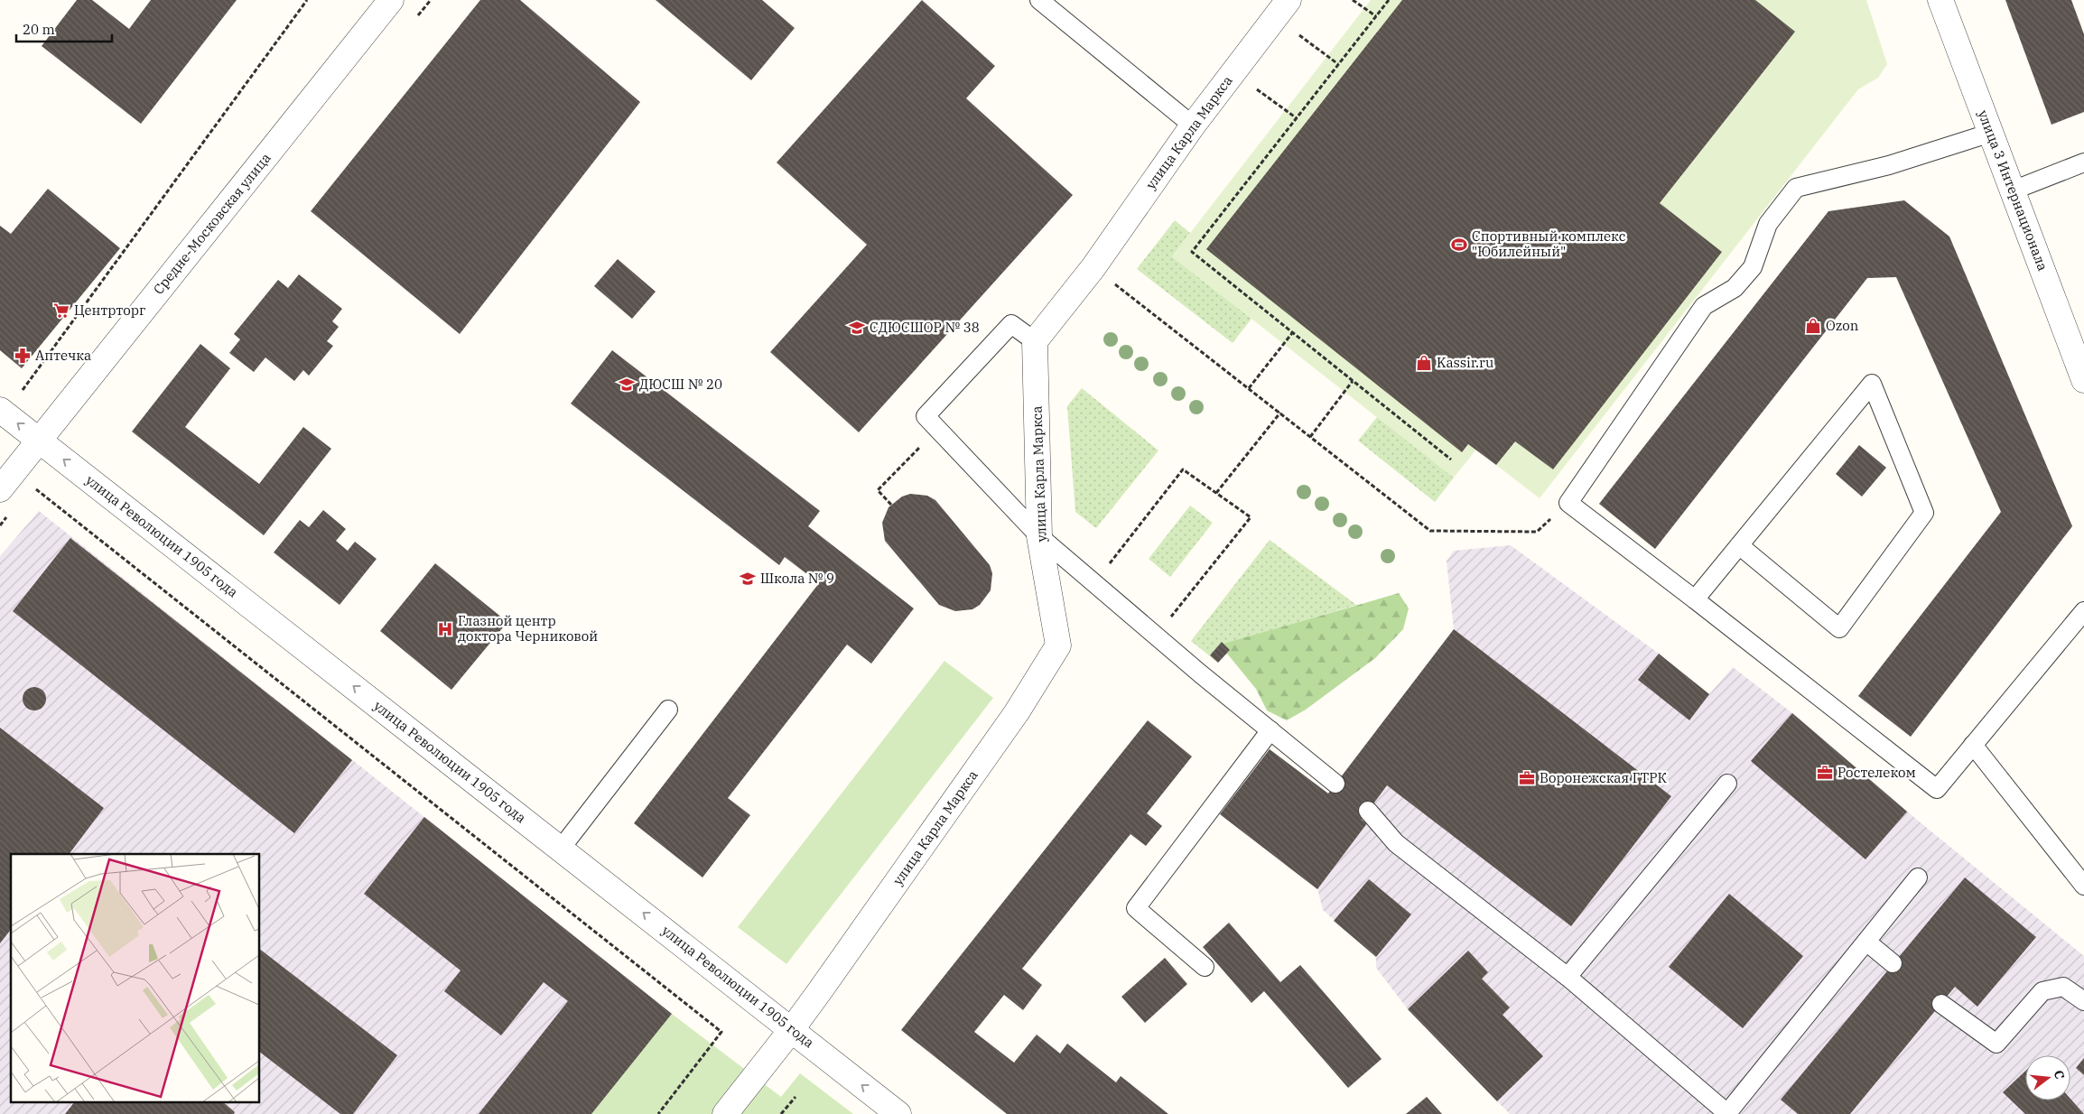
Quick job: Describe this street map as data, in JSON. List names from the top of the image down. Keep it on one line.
{"streets":{"street":["улица Карла Маркса","улица 3 Интернационала","Средне-Московская улица","улица Революции 1905 года"]},"crossings":[["улица Карла Маркса","улица Революции 1905 года"],["Средне-Московская улица","улица Революции 1905 года"]],"one_way":["улица Революции 1905 года"],"places":{"sports":["Спортивный комплекс \"Юбилейный\""],"supermarket":["Центрторг"],"shop":["Ozon","Kassir.ru"],"school or university":["СДЮСШОР № 38","ДЮСШ № 20","Школа № 9"],"pharmacy":["Аптечка"],"hospital":["Глазной центр доктора Черниковой"],"office":["Ростелеком","Воронежская ГТРК"]},"scale_bar":"20 m","north":"right"}
